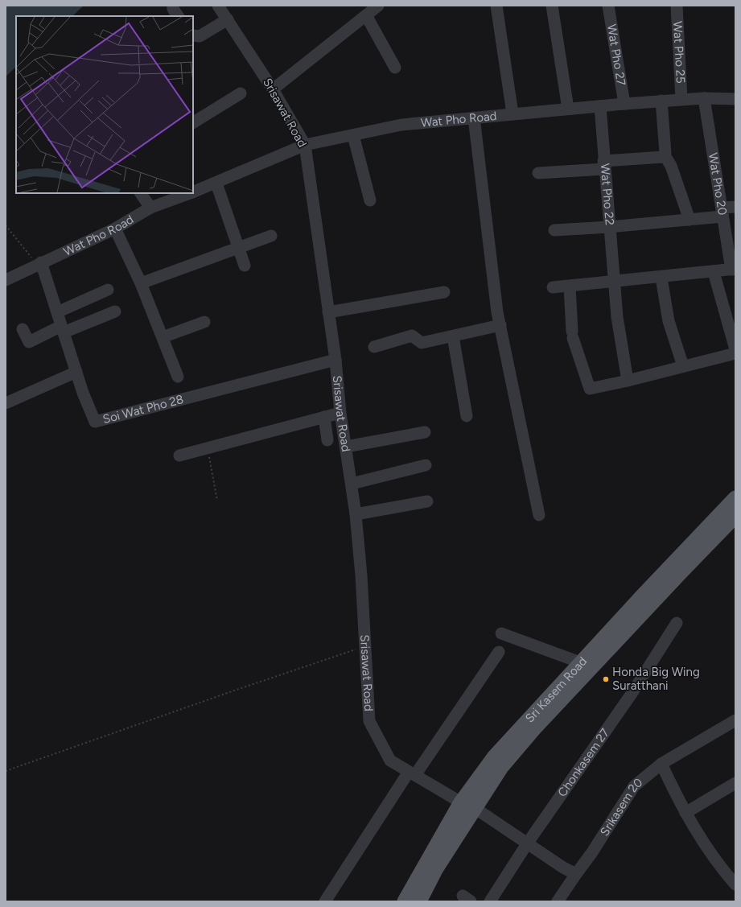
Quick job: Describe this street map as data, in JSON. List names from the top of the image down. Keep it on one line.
{"streets":{"main road":["Sri Kasem Road"],"street":["Wat Pho 25","Wat Pho 27","Srisawat Road","Wat Pho Road","Wat Pho 20","Wat Pho 22","Soi Wat Pho 28","Chonkasem 27","Srikasem 20"]},"crossings":[["Wat Pho 25","Wat Pho Road"],["Wat Pho 27","Wat Pho Road"],["Srisawat Road","Wat Pho Road"],["Srisawat Road","Soi Wat Pho 28"],["Srisawat Road","Sri Kasem Road"],["Wat Pho Road","Wat Pho 20"],["Wat Pho Road","Wat Pho 22"],["Wat Pho Road","Soi Wat Pho 28"]],"places":["Honda Big Wing Suratthani"]}
